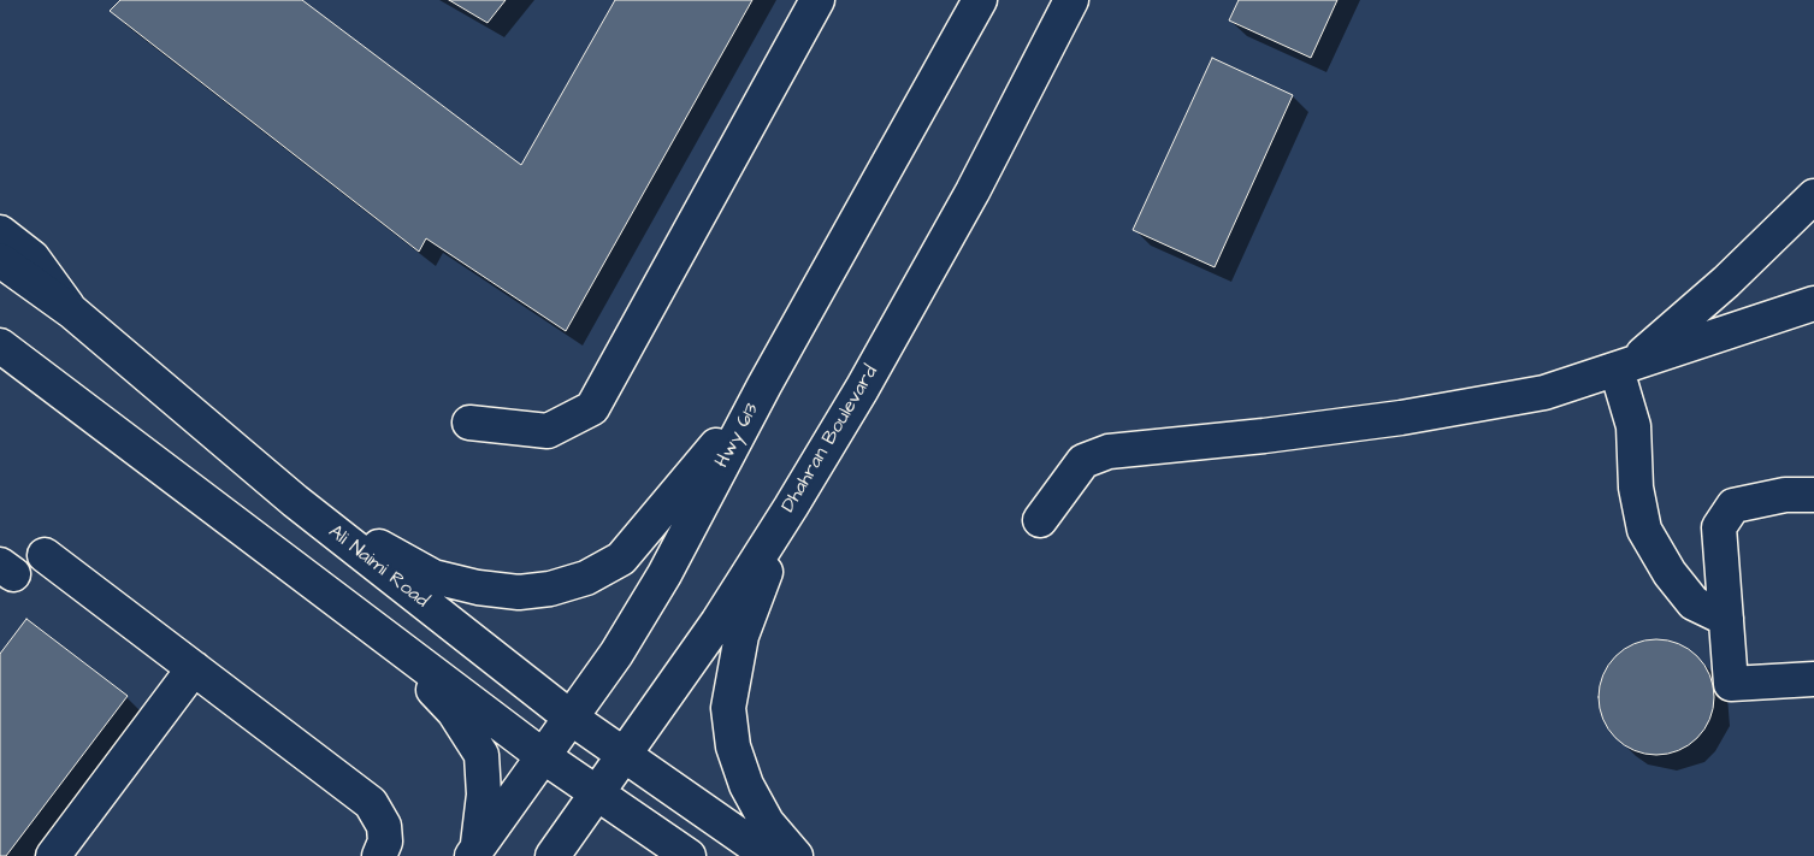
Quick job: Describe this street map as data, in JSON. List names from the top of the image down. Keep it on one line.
{"streets":{"main road":["Hwy 613","Dhahran Boulevard","Ali Naimi Road"]},"crossings":[["Hwy 613","Ali Naimi Road"],["Dhahran Boulevard","Ali Naimi Road"]]}
